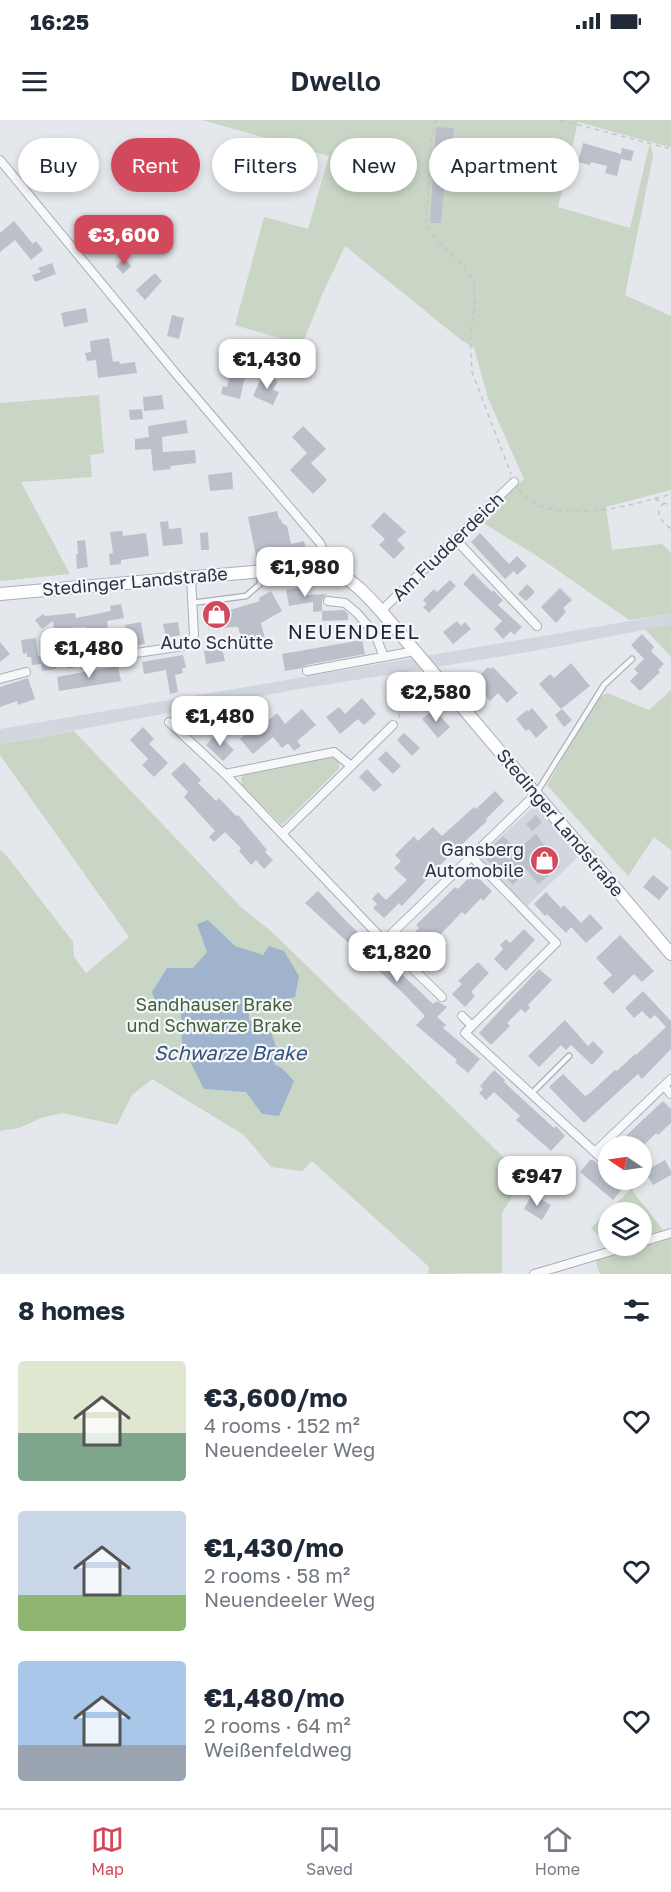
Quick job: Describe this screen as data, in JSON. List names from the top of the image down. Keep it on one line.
{"streets":{"main road":["Stedinger Landstraße"],"street":["Am Fludderdeich"]},"crossings":[["Am Fludderdeich","Stedinger Landstraße"]],"districts":["NEUENDEEL"],"water":["Schwarze Brake"],"parks":["Sandhauser Brake und Schwarze Brake"],"places":{"shop":["Auto Schütte","Gansberg Automobile"]},"north":"left","page":{"status":"16:25","header":"Dwello","chip":["Buy","Rent","Filters","New","Apartment"],"price":["€3,600","€1,430","€1,980","€1,480","€2,580","€1,480","€1,820","€947"],"heading":"8 homes","list":[{"name":"€3,600/mo","note":"4 rooms · 152 m² · Neuendeeler Weg"},{"name":"€1,430/mo","note":"2 rooms · 58 m² · Neuendeeler Weg"},{"name":"€1,480/mo","note":"2 rooms · 64 m² · Weißenfeldweg"}],"tabs":["Map","Saved","Home"]}}
